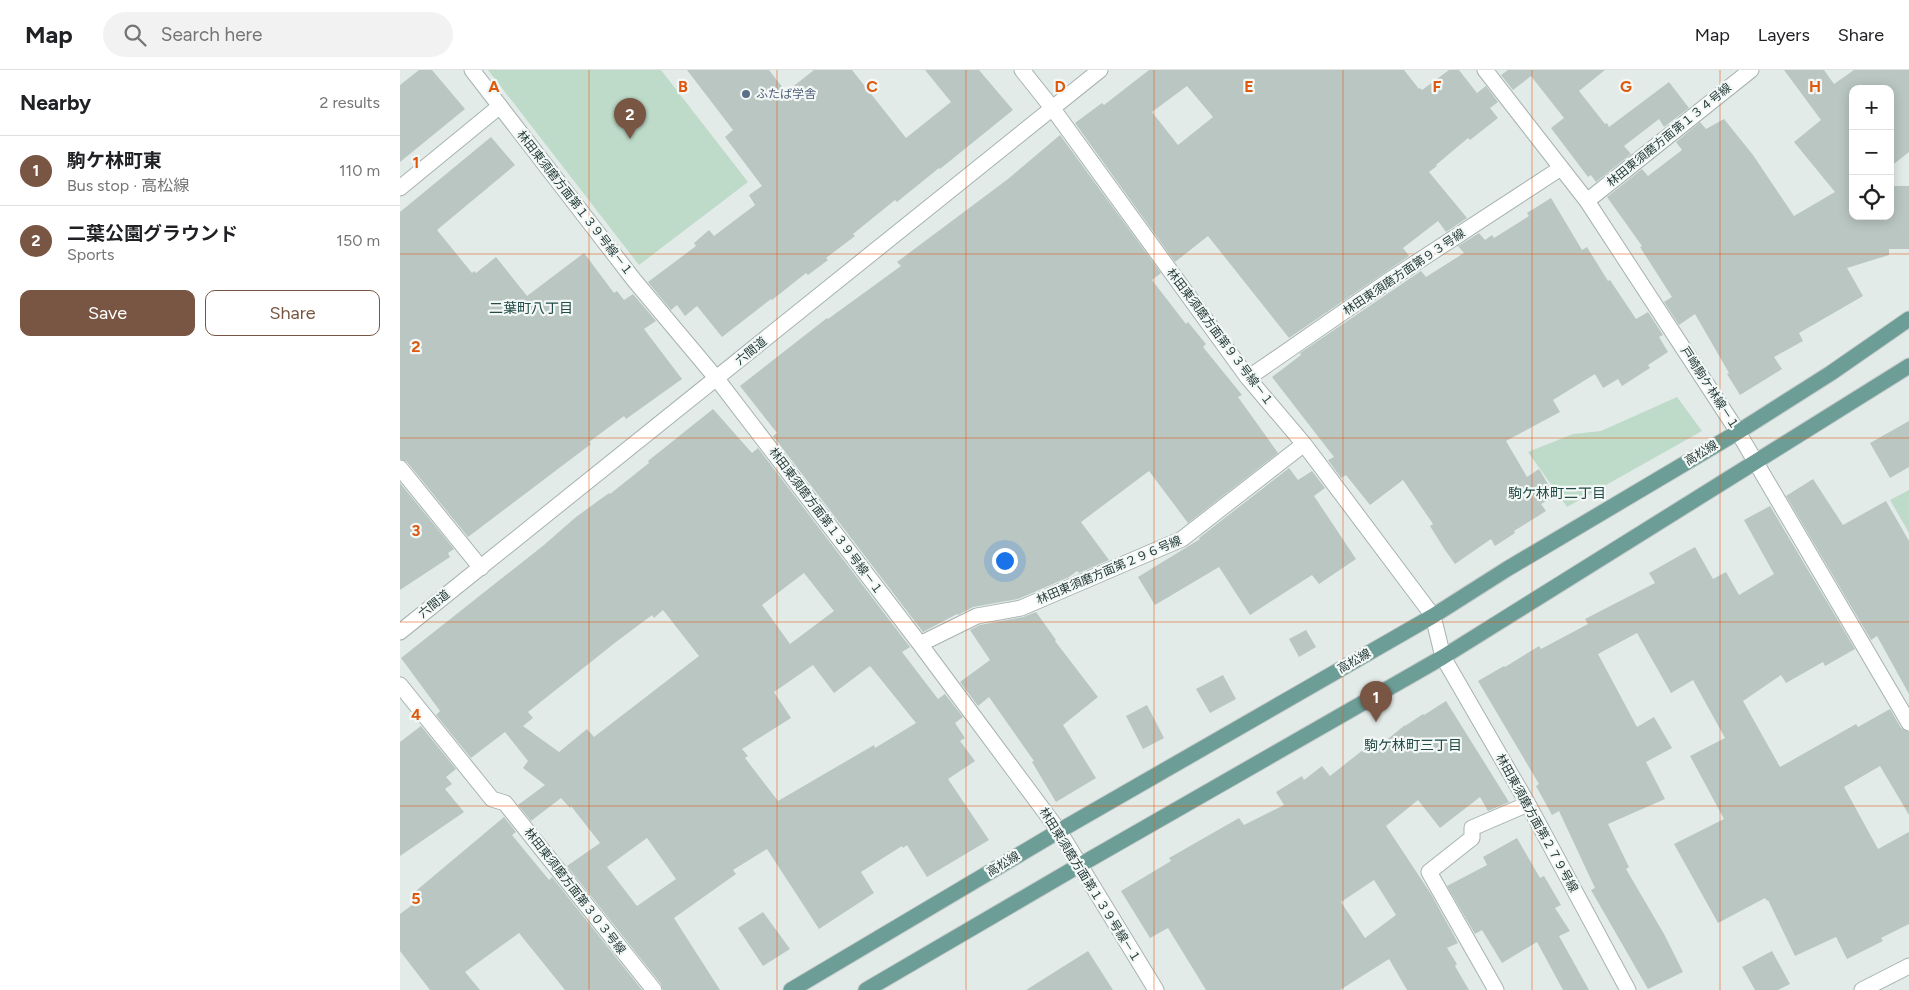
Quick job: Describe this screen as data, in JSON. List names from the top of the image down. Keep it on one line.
{"streets":{"main road":["高松線"],"street":["林田東須磨方面第１３４号線","林田東須磨方面第１３９号線－１","林田東須磨方面第９３号線","林田東須磨方面第９３号線－１","六間道","戸崎駒ケ林線－１","林田東須磨方面第２９６号線","林田東須磨方面第２７９号線","林田東須磨方面第３０３号線"]},"crossings":[["林田東須磨方面第１３４号線","戸崎駒ケ林線－１"],["林田東須磨方面第１３９号線－１","六間道"],["林田東須磨方面第１３９号線－１","高松線"],["林田東須磨方面第１３９号線－１","林田東須磨方面第２９６号線"],["林田東須磨方面第９３号線","林田東須磨方面第９３号線－１"],["林田東須磨方面第９３号線","戸崎駒ケ林線－１"],["林田東須磨方面第９３号線－１","六間道"],["林田東須磨方面第９３号線－１","高松線"],["林田東須磨方面第９３号線－１","林田東須磨方面第２９６号線"],["林田東須磨方面第９３号線－１","林田東須磨方面第２７９号線"],["戸崎駒ケ林線－１","高松線"]],"districts":["二葉町八丁目","駒ケ林町二丁目","駒ケ林町三丁目"],"places":["ふたば学舎"],"page":{"header":"Map","search":"Search here","nav":["Map","Layers","Share"],"heading":["Nearby","2 results"],"map_buttons":["+","−"],"pins":["2","1"],"list":[{"mark":"1","name":"駒ケ林町東","note":"Bus stop · 高松線","value":"110 m"},{"mark":"2","name":"二葉公園グラウンド","note":"Sports","value":"150 m"}],"buttons":["Save","Share"]},"grid":{"columns":["A","B","C","D","E","F","G","H"],"rows":["1","2","3","4","5"]}}
